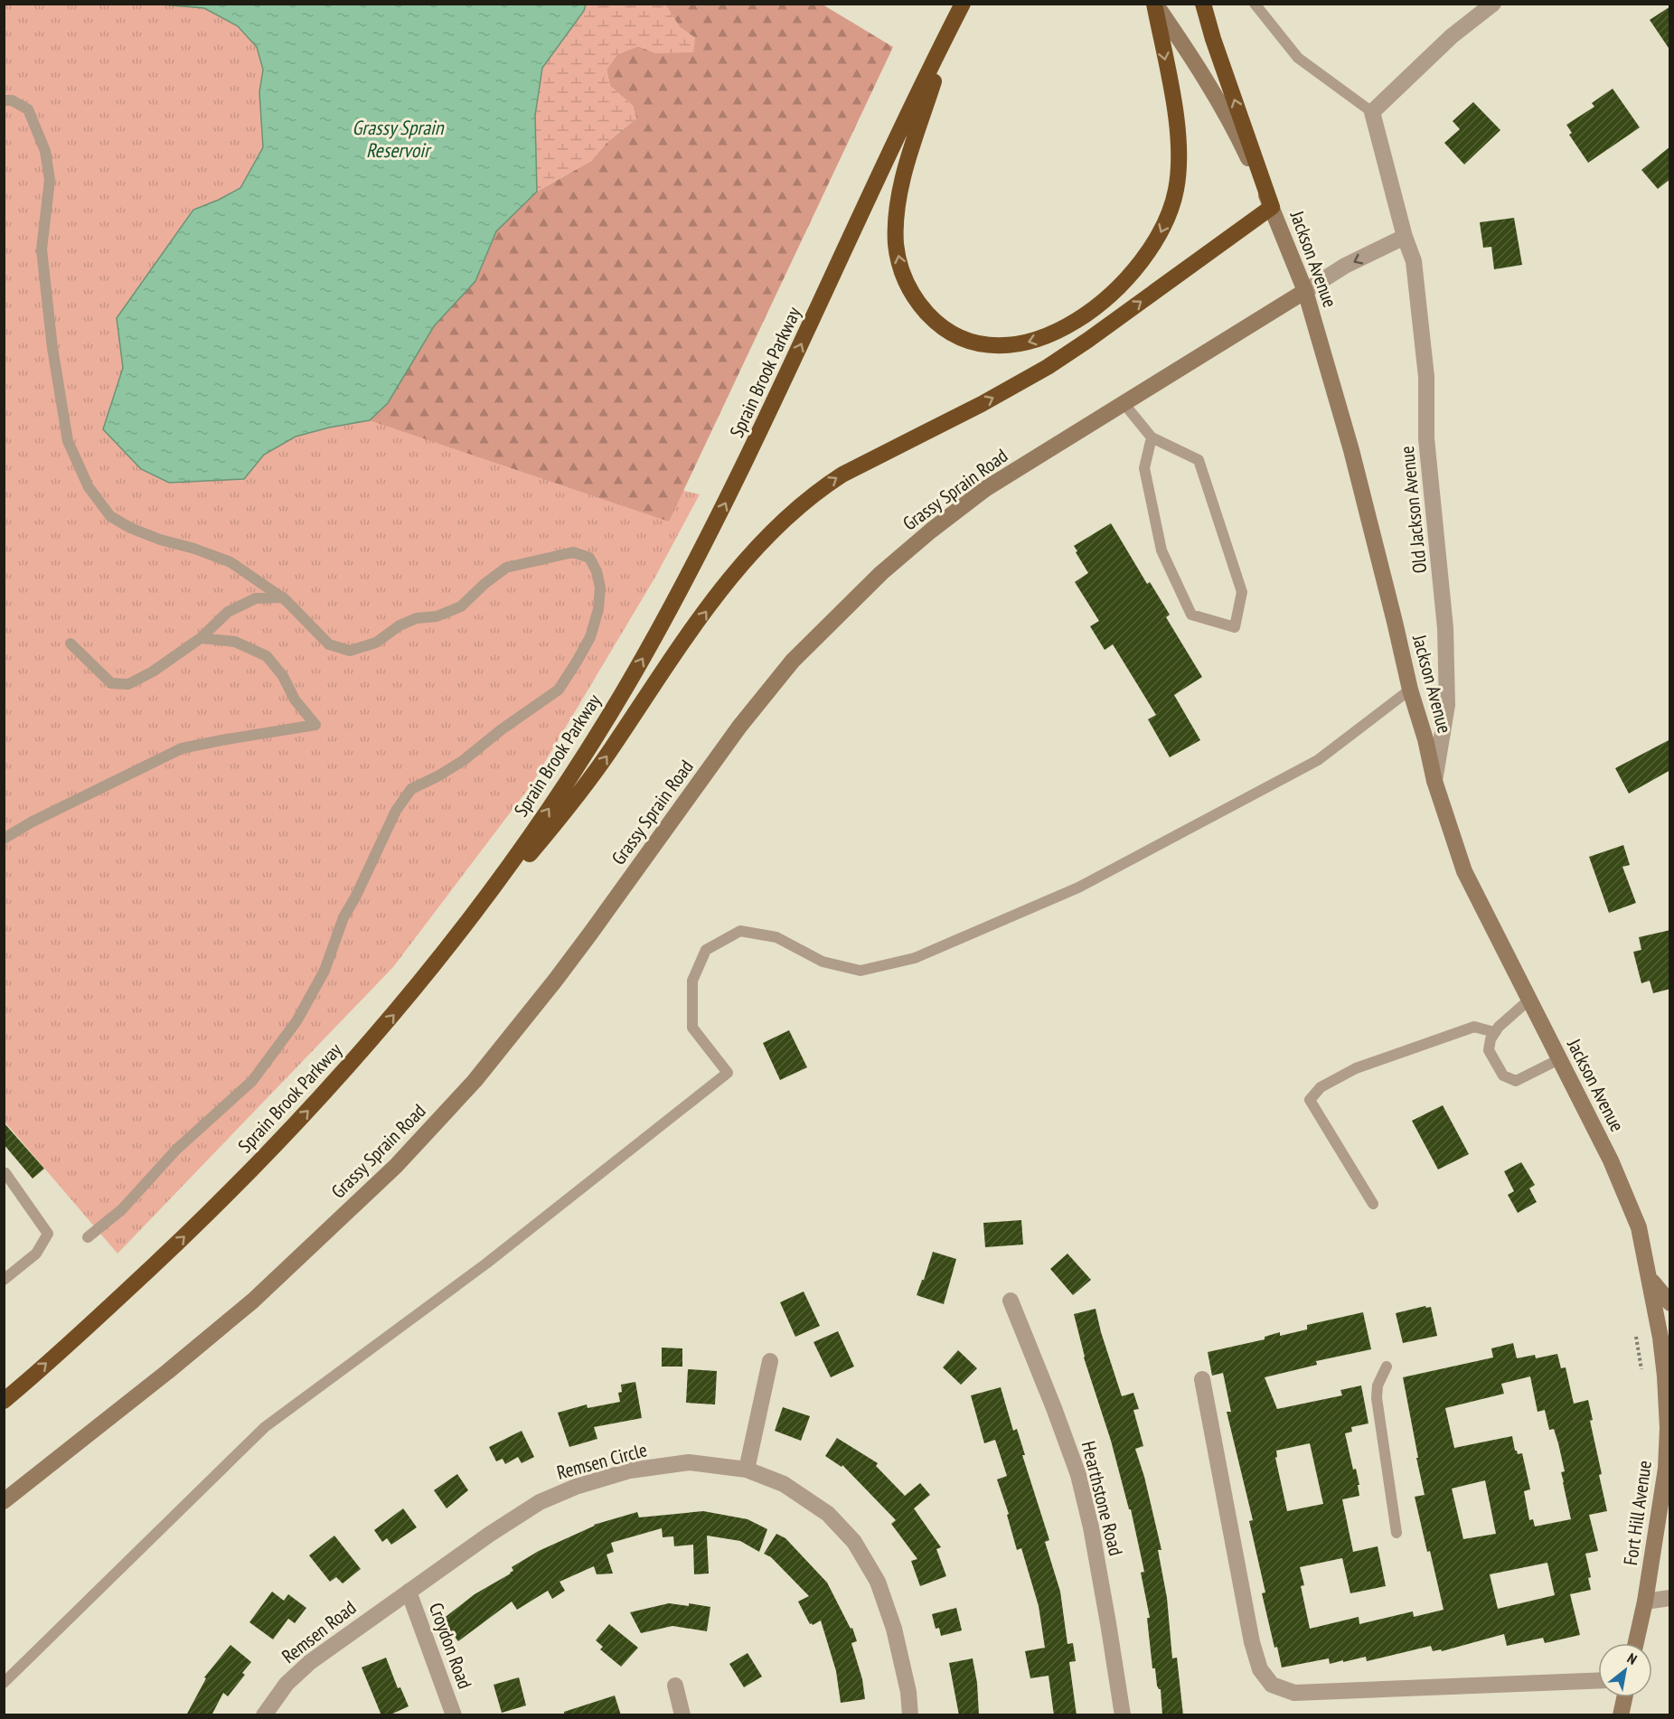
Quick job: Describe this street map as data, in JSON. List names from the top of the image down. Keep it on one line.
{"streets":{"highway":["Sprain Brook Parkway"],"street":["Jackson Avenue","Grassy Sprain Road","Old Jackson Avenue","Remsen Circle","Hearthstone Road","Fort Hill Avenue","Remsen Road","Croydon Road"]},"crossings":[["Jackson Avenue","Grassy Sprain Road"],["Jackson Avenue","Old Jackson Avenue"],["Jackson Avenue","Fort Hill Avenue"],["Grassy Sprain Road","Old Jackson Avenue"],["Remsen Circle","Remsen Road"],["Remsen Circle","Croydon Road"],["Remsen Road","Croydon Road"]],"water":["Grassy Sprain Reservoir"],"north":"top right"}
